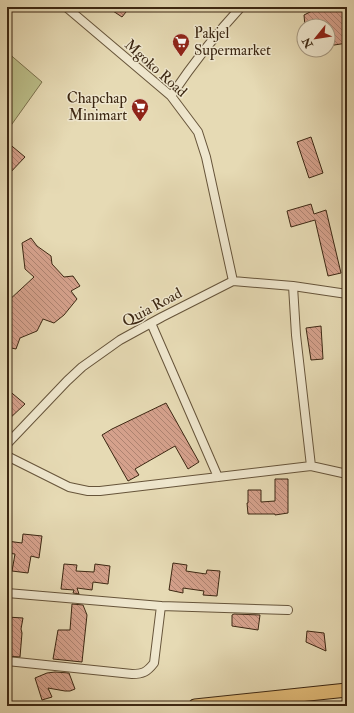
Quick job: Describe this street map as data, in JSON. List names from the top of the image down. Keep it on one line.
{"streets":{"street":["Mgoko Road","Quia Road"]},"crossings":[["Mgoko Road","Quia Road"]],"places":{"supermarket":["Pakjel Supermarket","Chapchap Minimart"]},"north":"bottom left"}
